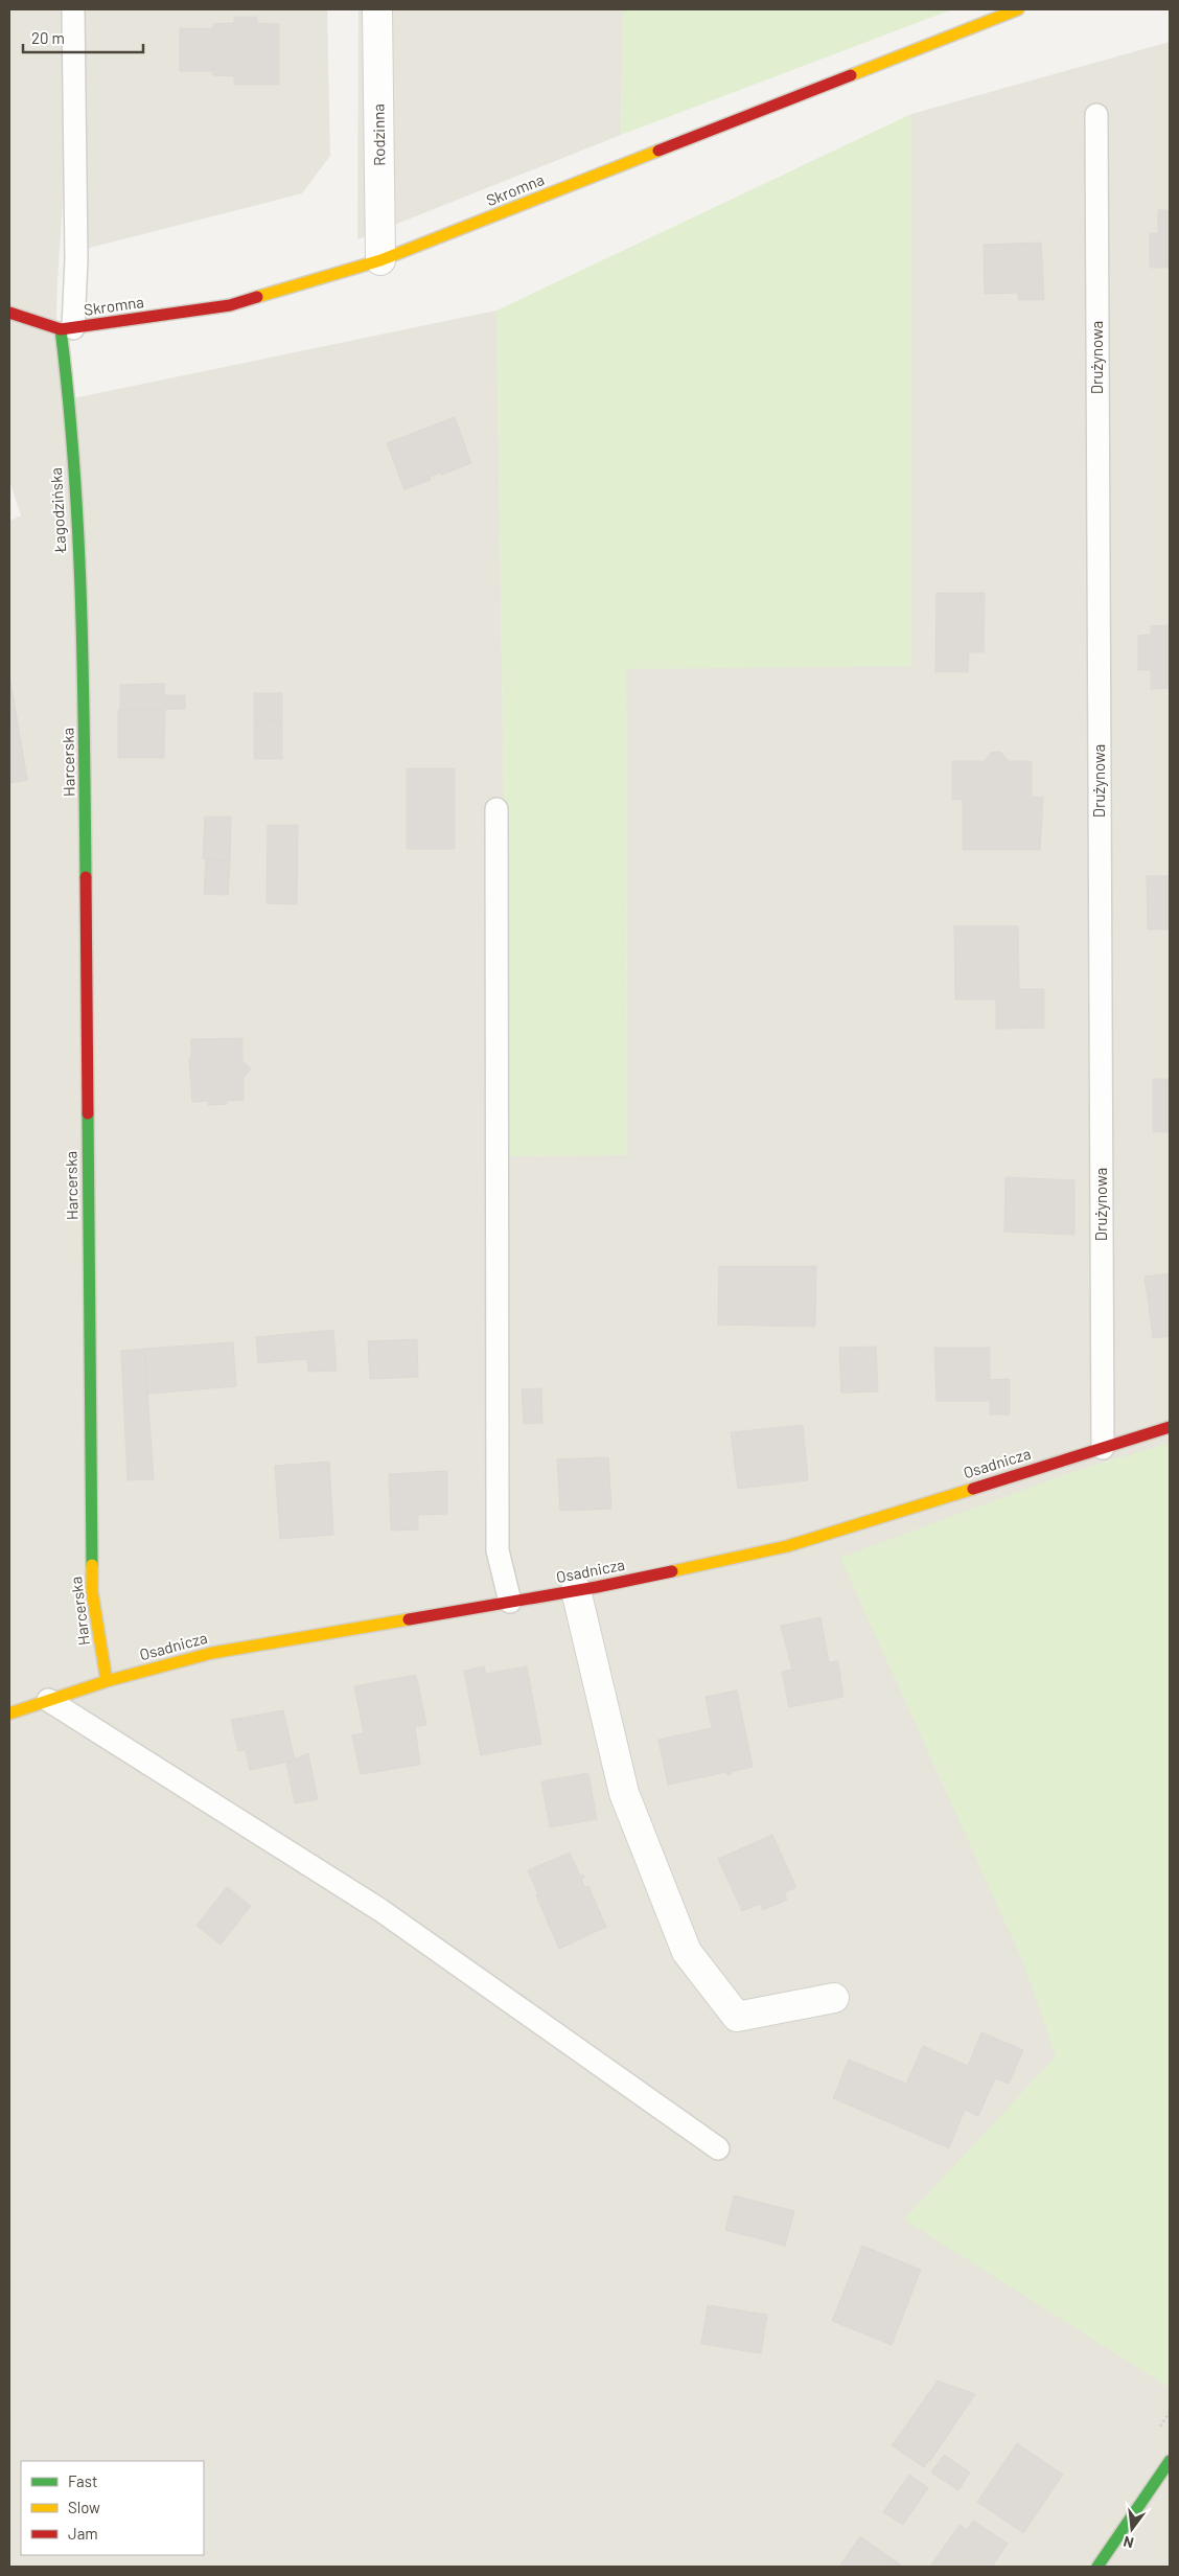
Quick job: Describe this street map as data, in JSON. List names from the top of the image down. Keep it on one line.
{"streets":{"street":["Rodzinna","Skromna","Łagodzińska","Harcerska","Osadnicza"],"lane":["Drużynowa"]},"crossings":[["Rodzinna","Skromna"],["Skromna","Łagodzińska"],["Drużynowa","Osadnicza"],["Łagodzińska","Harcerska"],["Harcerska","Osadnicza"]],"legend":["Fast","Slow","Jam"],"scale_bar":"20 m","north":"bottom"}
